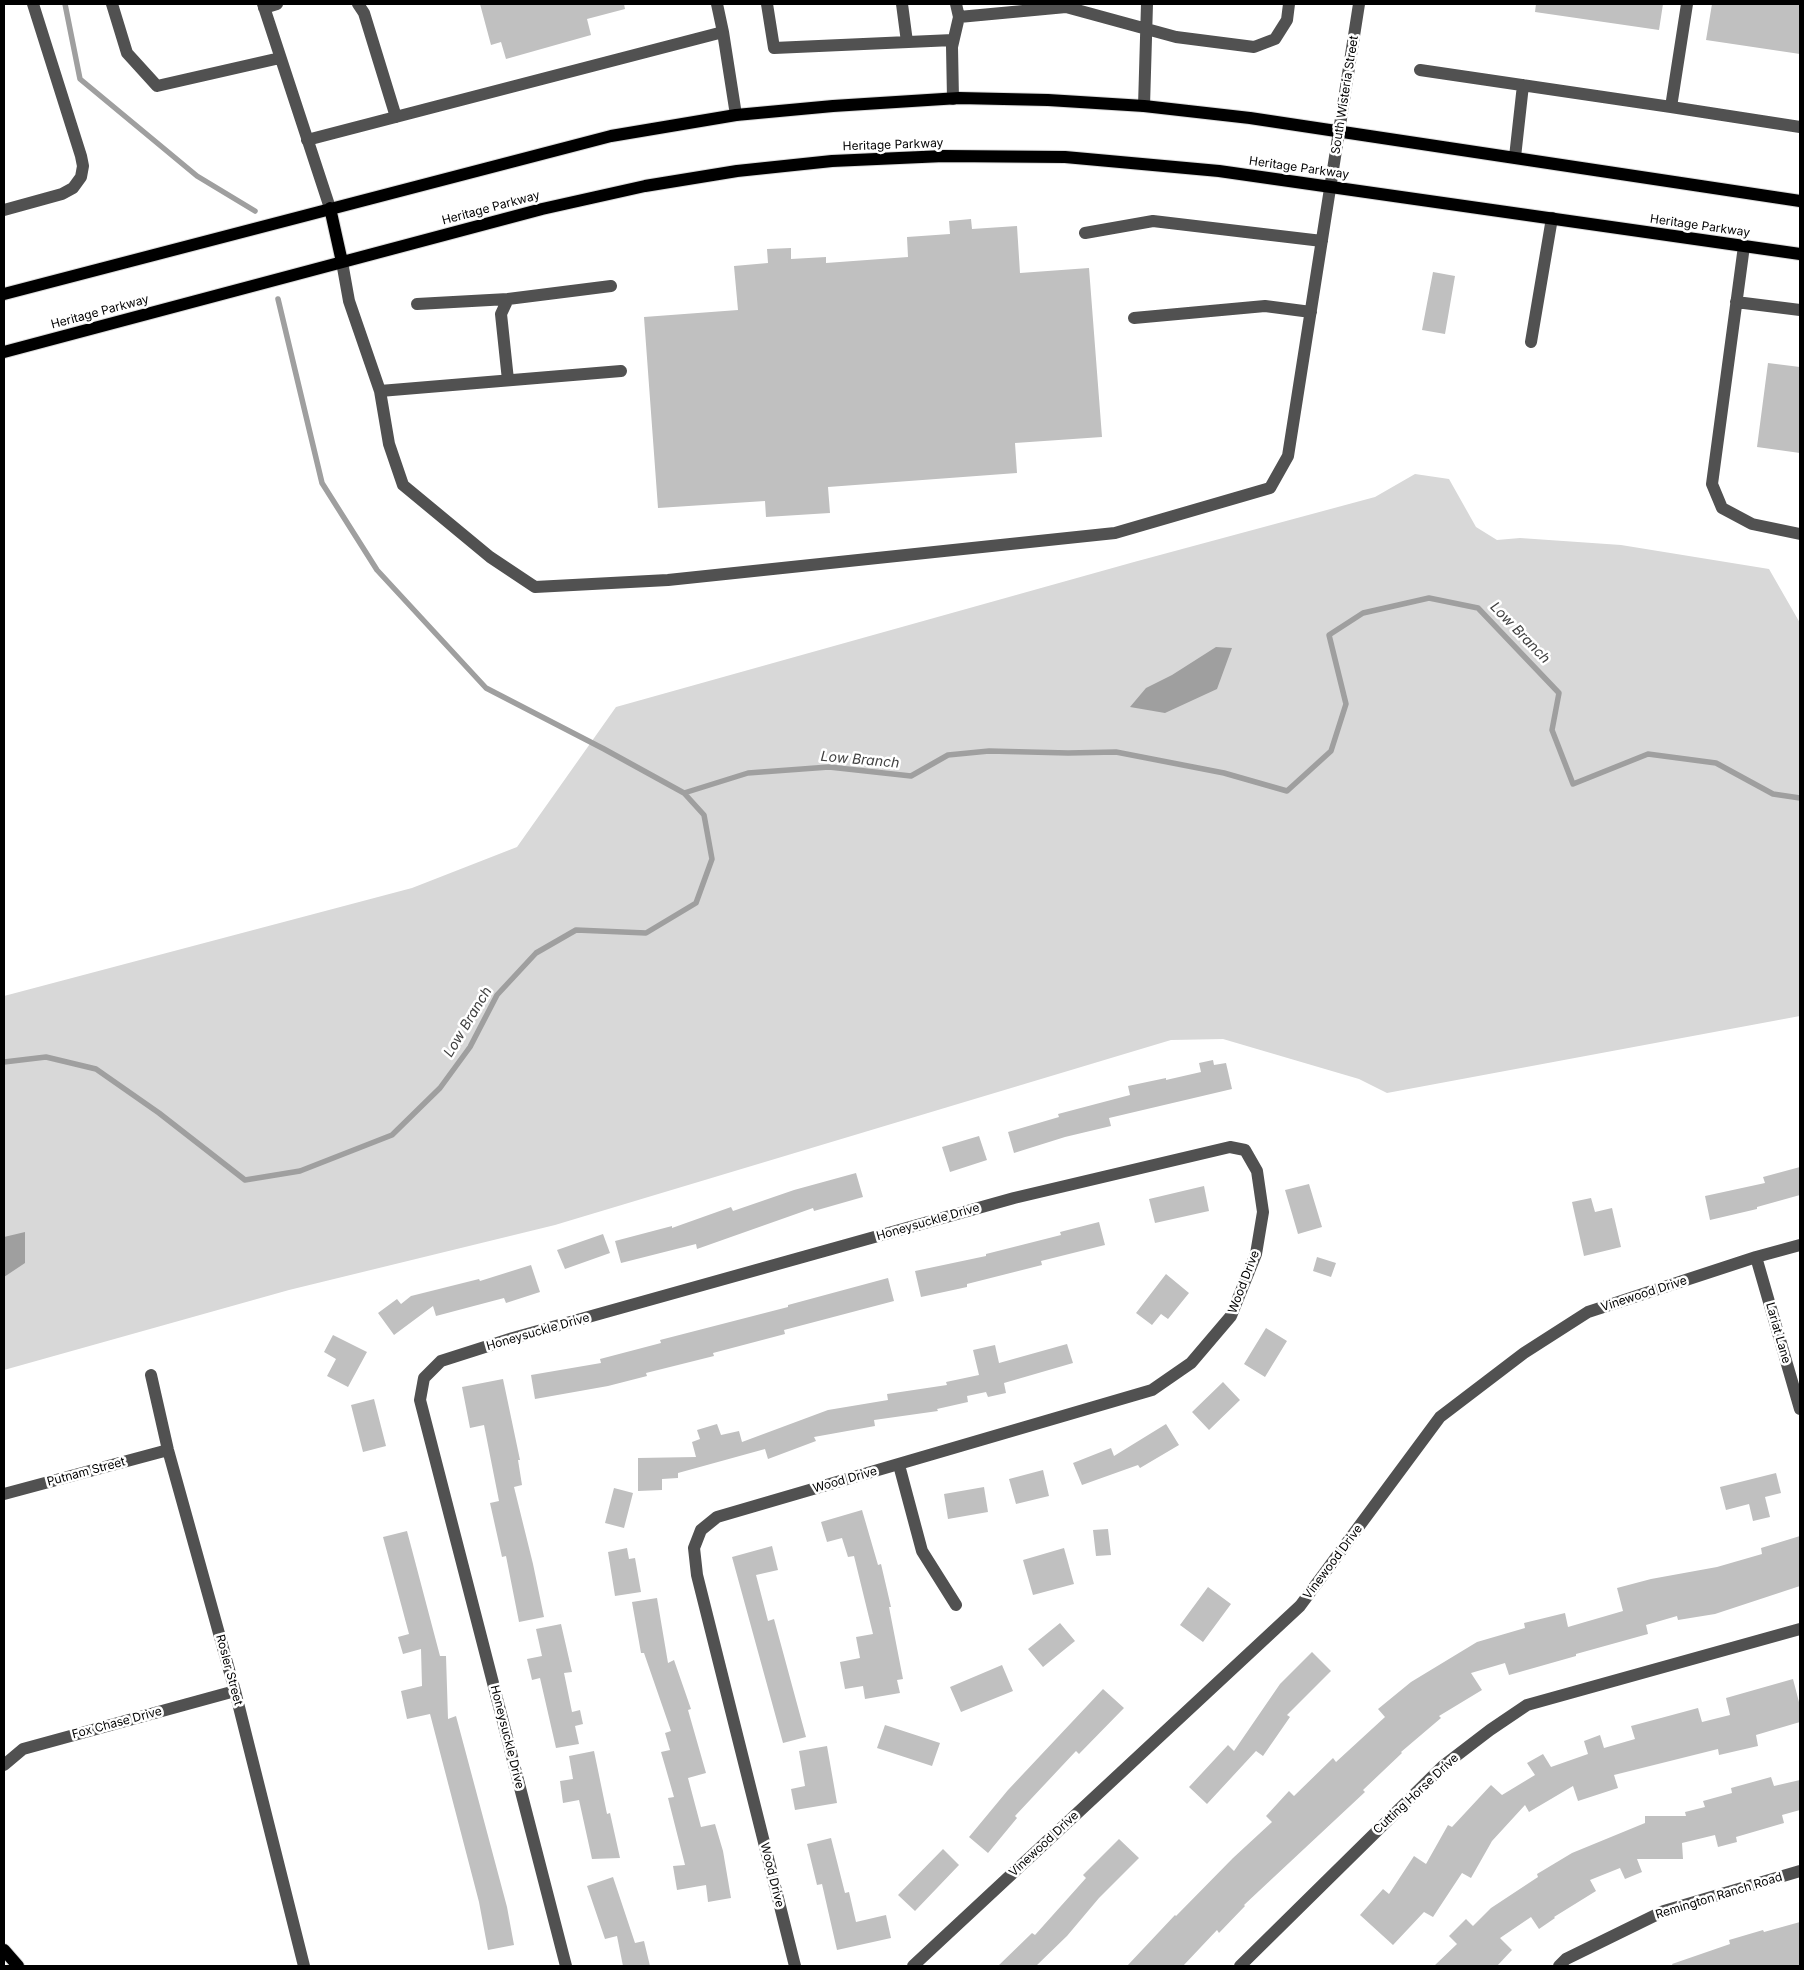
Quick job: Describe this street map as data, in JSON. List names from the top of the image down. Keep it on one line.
{"streets":{"main road":["Heritage Parkway"],"street":["South Wisteria Street","Honeysuckle Drive","Wood Drive","Vinewood Drive","Lariat Lane","Putnam Street","Rosler Street","Fox Chase Drive","Cutting Horse Drive","Remington Ranch Road"]},"crossings":[["South Wisteria Street","Heritage Parkway"],["Honeysuckle Drive","Wood Drive"],["Vinewood Drive","Lariat Lane"],["Putnam Street","Rosler Street"],["Rosler Street","Fox Chase Drive"]],"water":["Low Branch"]}
